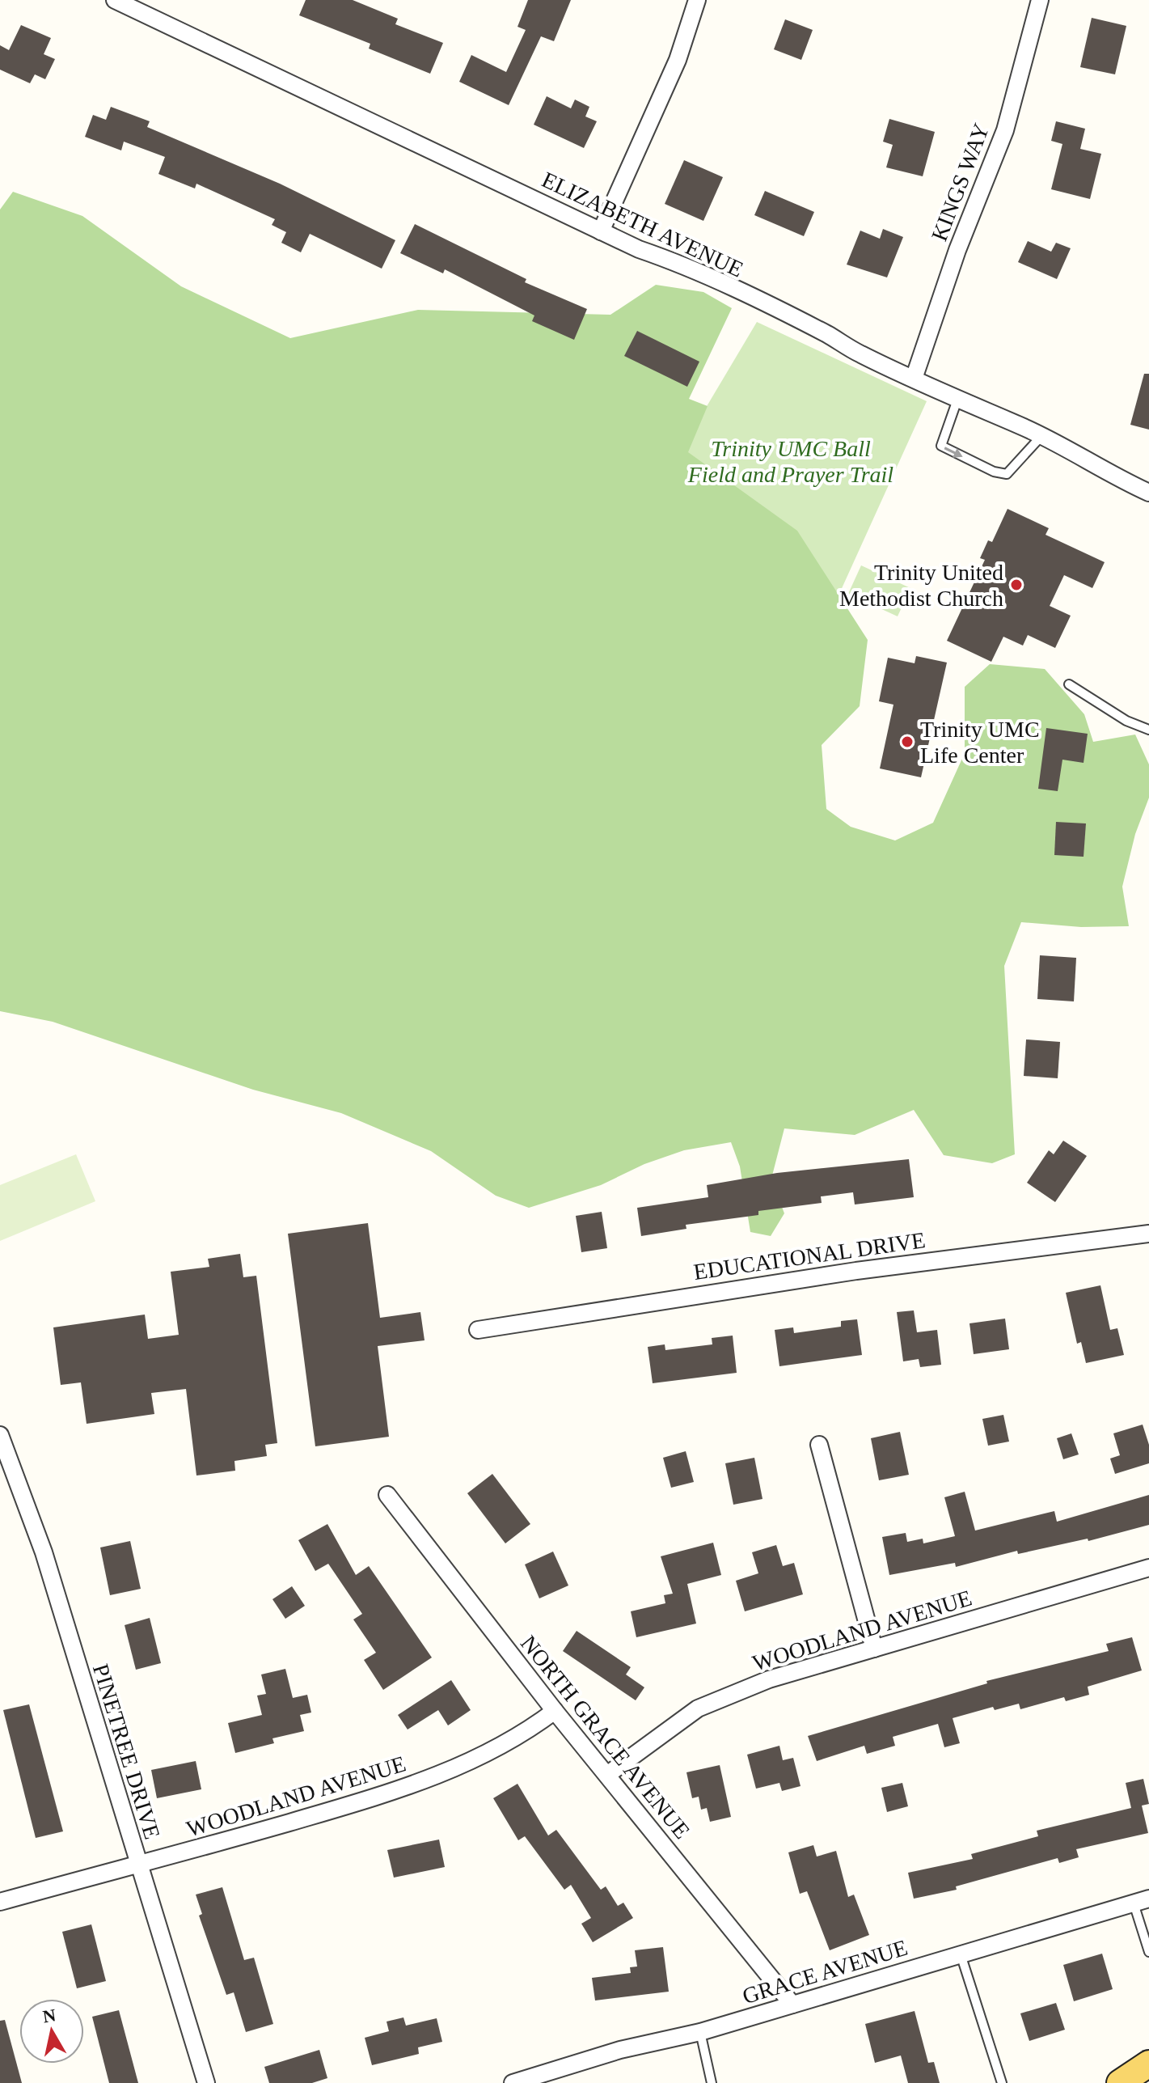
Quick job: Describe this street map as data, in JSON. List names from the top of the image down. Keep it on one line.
{"streets":{"street":["KINGS WAY","ELIZABETH AVENUE","EDUCATIONAL DRIVE","WOODLAND AVENUE","NORTH GRACE AVENUE","PINETREE DRIVE","GRACE AVENUE"]},"crossings":[["KINGS WAY","ELIZABETH AVENUE"],["WOODLAND AVENUE","NORTH GRACE AVENUE"],["WOODLAND AVENUE","PINETREE DRIVE"],["NORTH GRACE AVENUE","GRACE AVENUE"]],"parks":["Trinity UMC Ball Field and Prayer Trail"],"places":["Trinity United Methodist Church","Trinity UMC Life Center"],"north":"top"}
